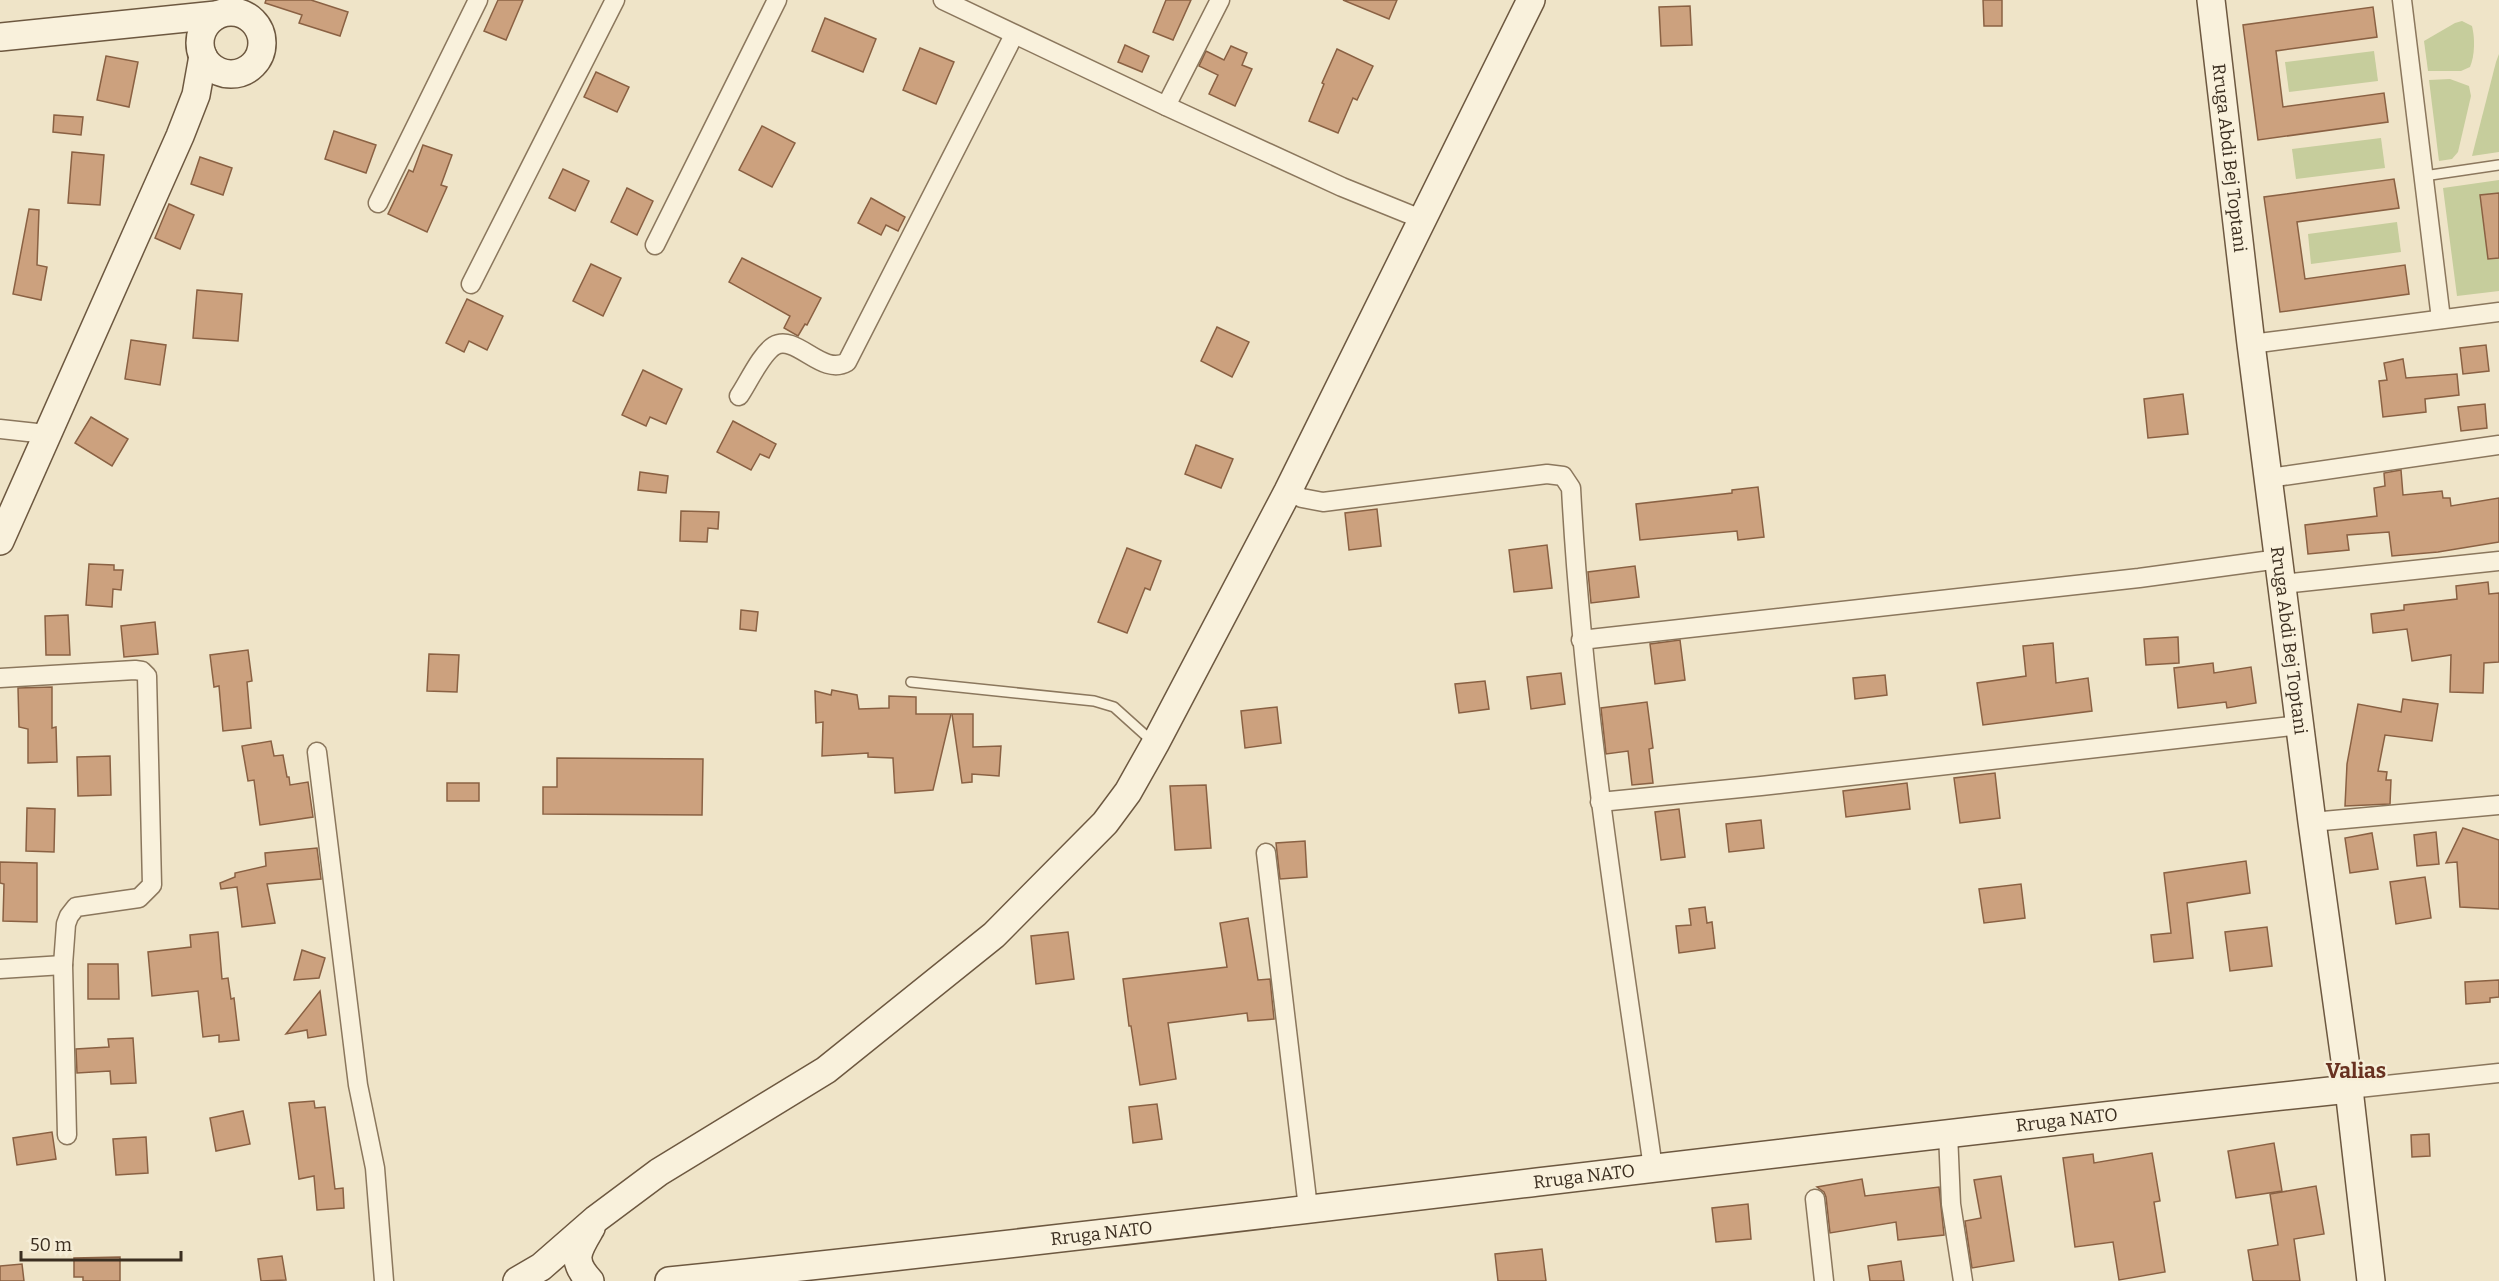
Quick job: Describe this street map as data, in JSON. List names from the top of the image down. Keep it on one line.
{"streets":{"street":["Rruga Abdi Bej Toptani","Rruga NATO"]},"crossings":[["Rruga Abdi Bej Toptani","Rruga NATO"]],"districts":["Valias"],"scale_bar":"50 m"}
